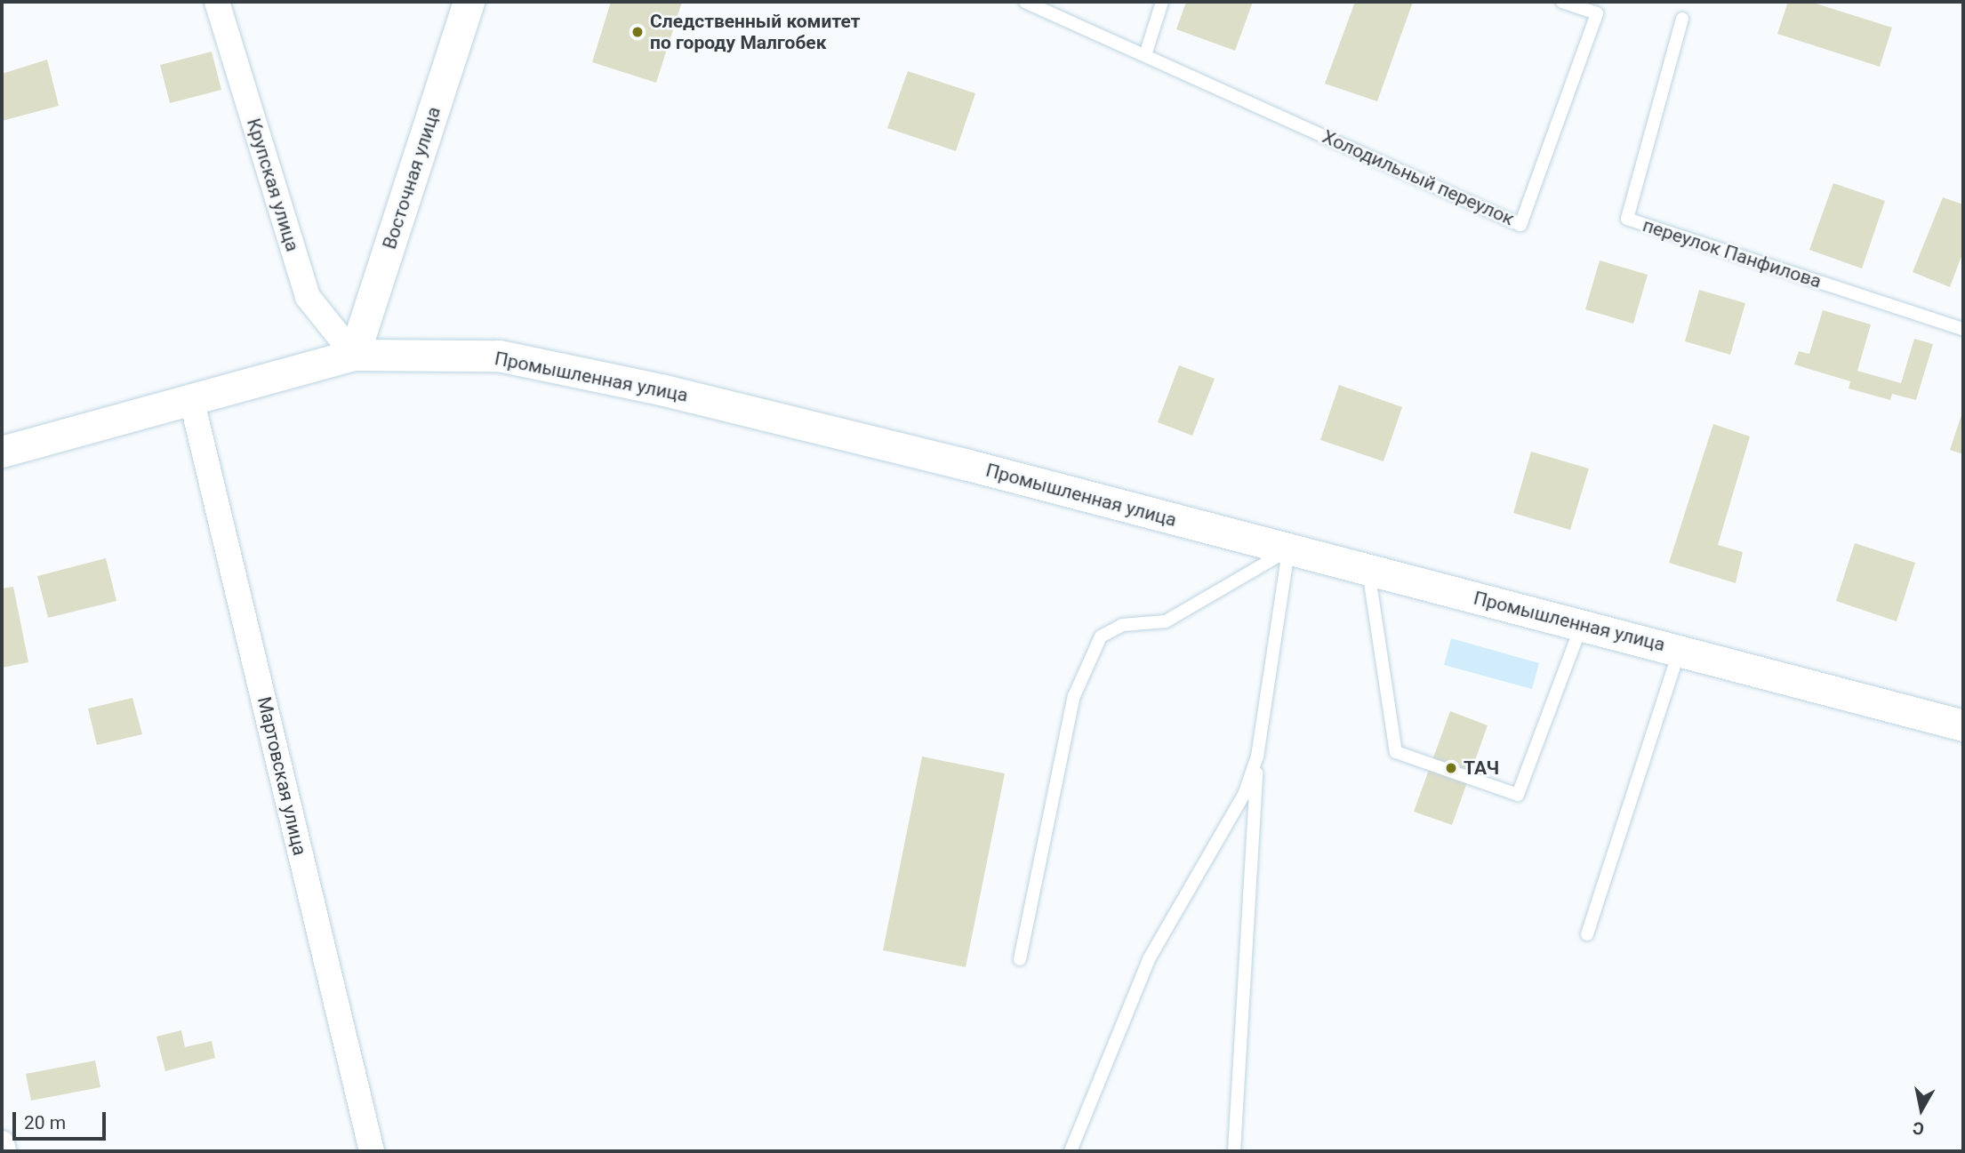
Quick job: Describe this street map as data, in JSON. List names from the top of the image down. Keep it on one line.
{"streets":{"street":["Восточная улица","Крупская улица","Промышленная улица","Мартовская улица"],"lane":["Холодильный переулок","переулок Панфилова"]},"crossings":[["Восточная улица","Крупская улица"],["Восточная улица","Промышленная улица"],["Крупская улица","Промышленная улица"],["Промышленная улица","Мартовская улица"]],"places":["Следственный комитет по городу Малгобек","ТАЧ"],"scale_bar":"20 m","north":"bottom"}
